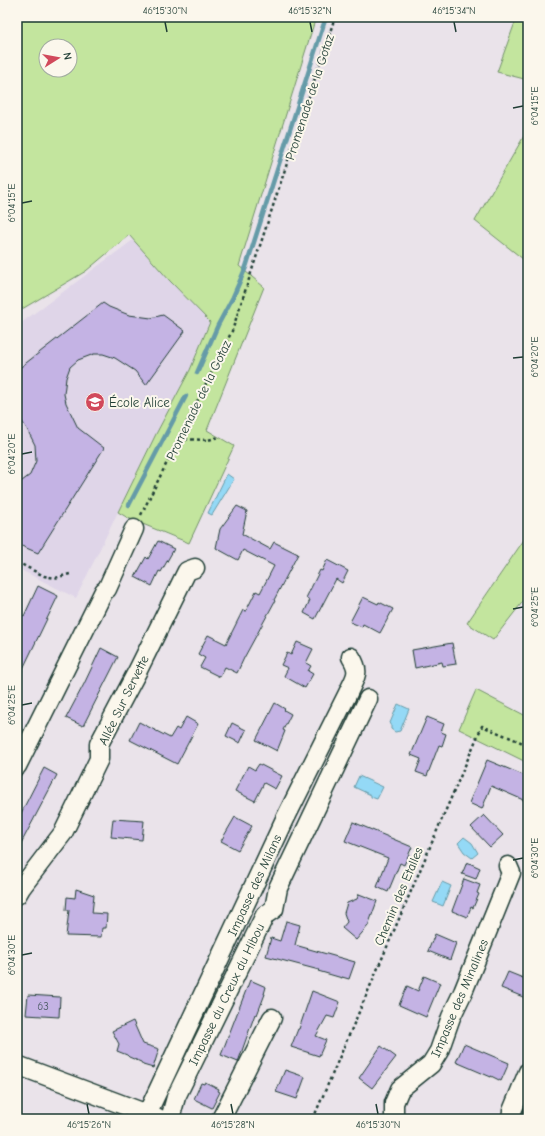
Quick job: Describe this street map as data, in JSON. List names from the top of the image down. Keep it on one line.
{"streets":{"street":["Allée Sur Servette","Impasse des Milans","Impasse du Creux du Hibou","Impasse des Minalines"],"path":["Promenade de la Gotaz","Chemin des Etalles"]},"places":{"school or university":["École Alice"]},"house_numbers":["63"],"north":"right","coordinates":["46°15'30\"N","46°15'32\"N","46°15'34\"N","6°04'15\"E","6°04'20\"E","6°04'25\"E","6°04'30\"E","46°15'26\"N","46°15'28\"N"]}
